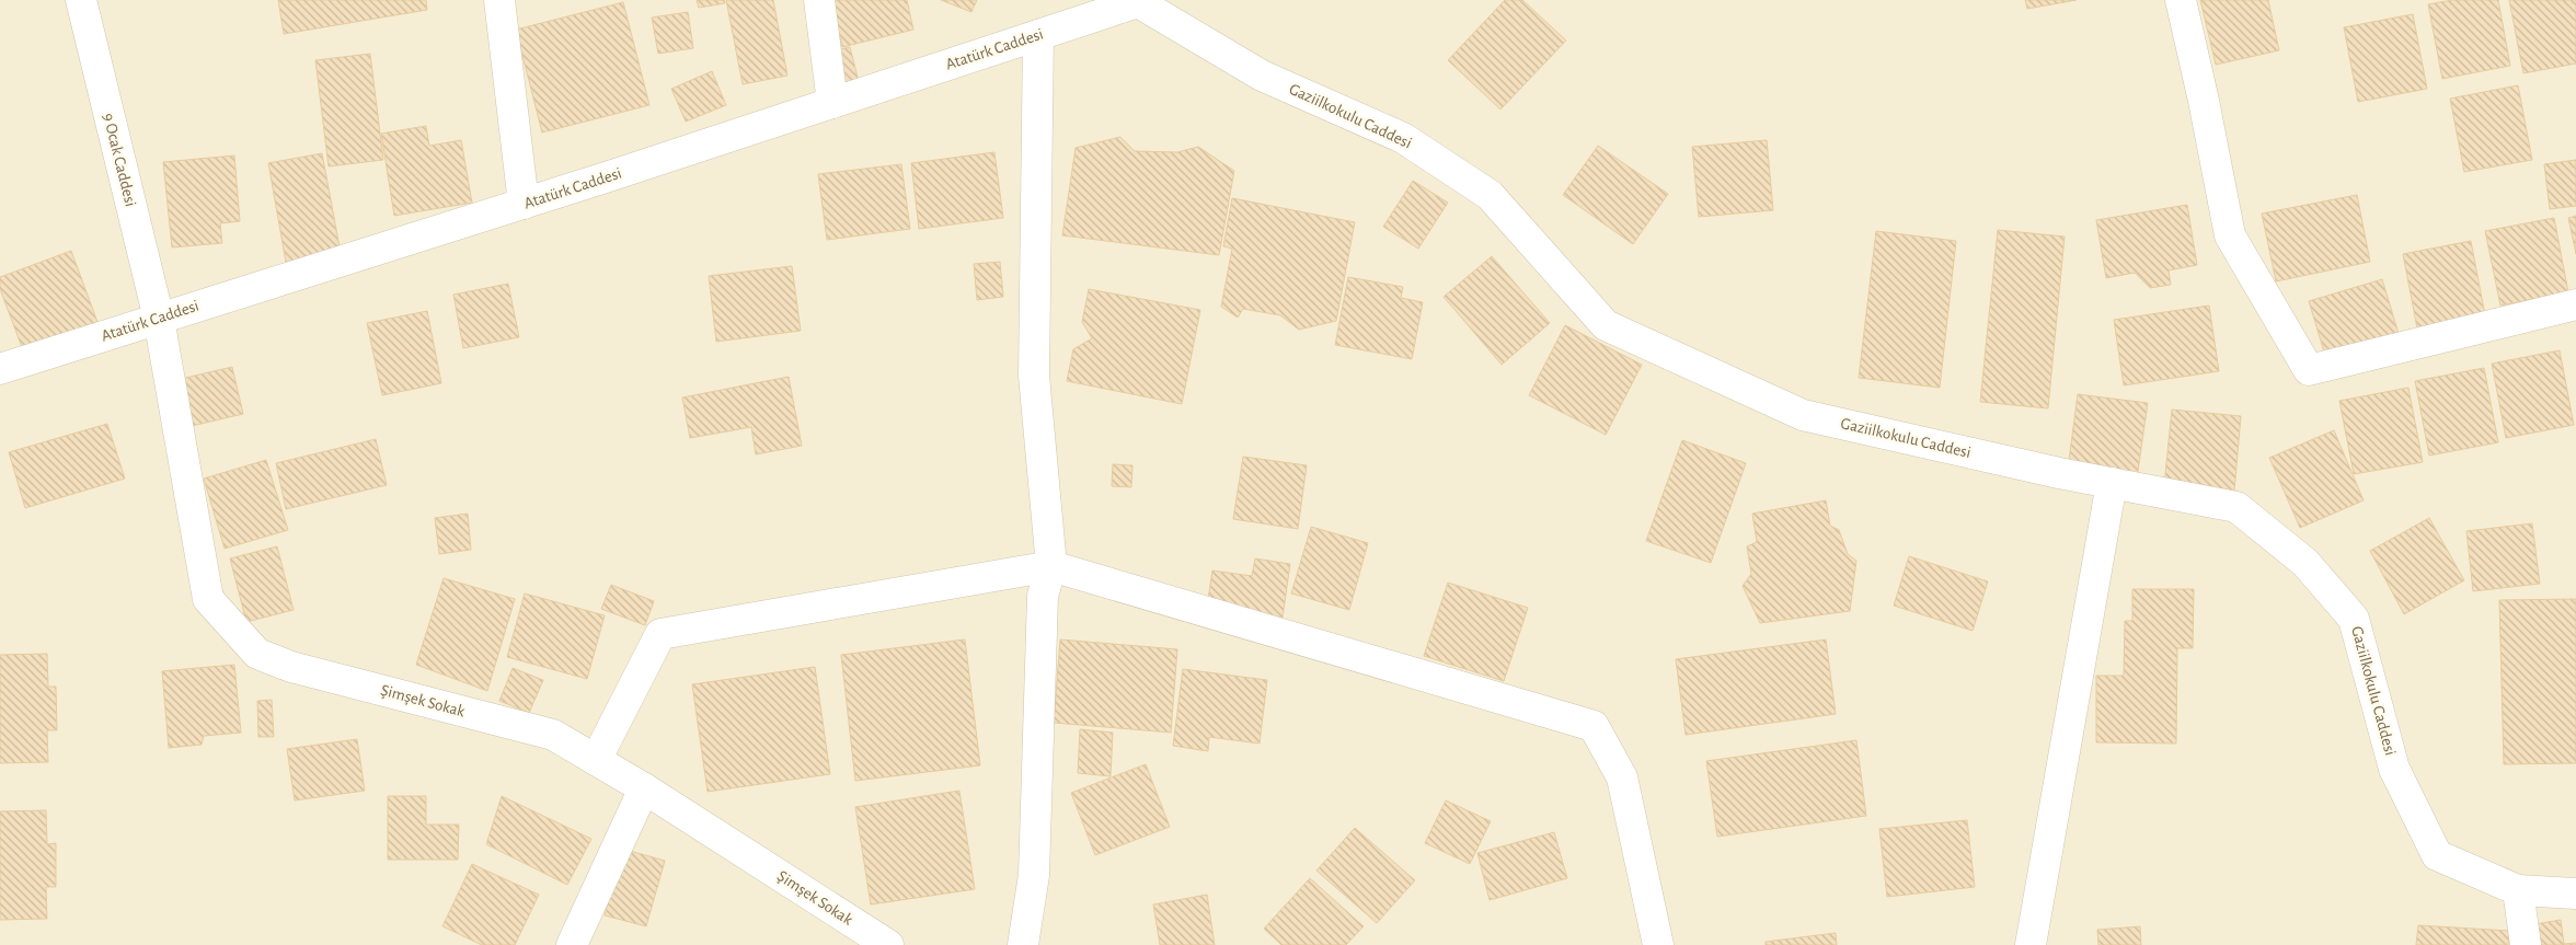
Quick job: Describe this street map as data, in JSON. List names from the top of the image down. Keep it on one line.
{"streets":{"street":["Atatürk Caddesi","Gaziilkokulu Caddesi","9 Ocak Caddesi","Şimşek Sokak"]},"crossings":[["Atatürk Caddesi","Gaziilkokulu Caddesi"],["Atatürk Caddesi","9 Ocak Caddesi"],["Atatürk Caddesi","Şimşek Sokak"],["9 Ocak Caddesi","Şimşek Sokak"]]}
